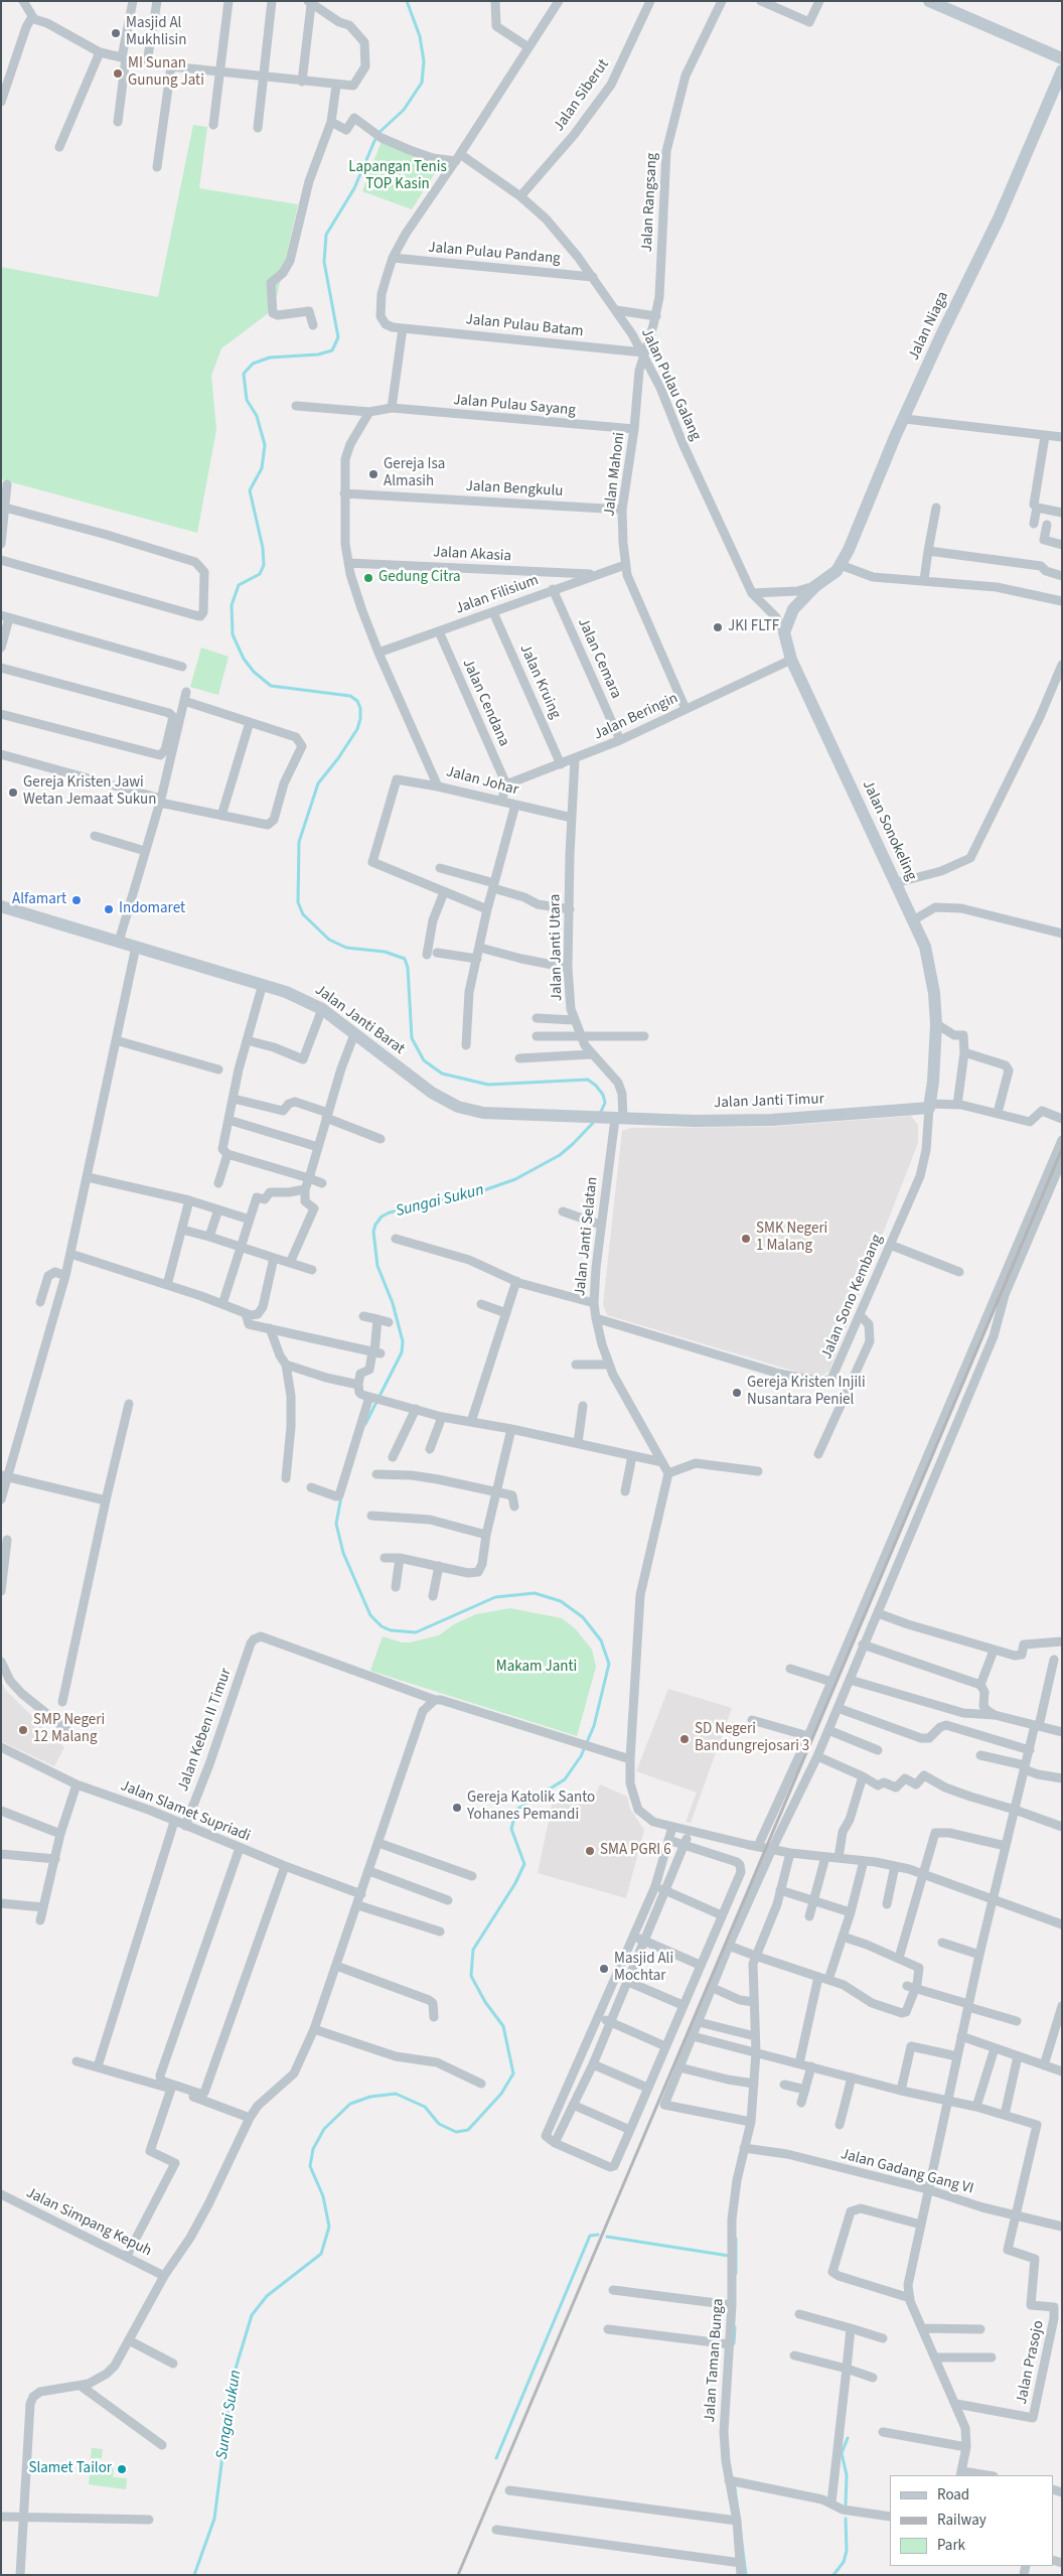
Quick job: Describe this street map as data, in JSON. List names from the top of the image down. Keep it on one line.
{"streets":{"street":["Jalan Siberut","Jalan Rangsang","Jalan Pulau Pandang","Jalan Pulau Batam","Jalan Niaga","Jalan Pulau Galang","Jalan Pulau Sayang","Jalan Mahoni","Jalan Bengkulu","Jalan Akasia","Jalan Filisium","Jalan Cemara","Jalan Kruing","Jalan Cendana","Jalan Beringin","Jalan Johar","Jalan Sonokeling","Jalan Janti Utara","Jalan Janti Barat","Jalan Janti Timur","Jalan Janti Selatan","Jalan Sono Kembang","Jalan Keben II Timur","Jalan Slamet Supriadi","Jalan Gadang Gang VI","Jalan Simpang Kepuh","Jalan Taman Bunga","Jalan Prasojo"]},"crossings":[["Jalan Siberut","Jalan Pulau Galang"],["Jalan Rangsang","Jalan Pulau Batam"],["Jalan Rangsang","Jalan Pulau Galang"],["Jalan Rangsang","Jalan Mahoni"],["Jalan Pulau Pandang","Jalan Pulau Galang"],["Jalan Pulau Batam","Jalan Pulau Galang"],["Jalan Pulau Batam","Jalan Mahoni"],["Jalan Pulau Galang","Jalan Mahoni"],["Jalan Pulau Galang","Jalan Sonokeling"],["Jalan Pulau Sayang","Jalan Mahoni"],["Jalan Pulau Sayang","Jalan Johar"],["Jalan Mahoni","Jalan Bengkulu"],["Jalan Mahoni","Jalan Filisium"],["Jalan Mahoni","Jalan Beringin"],["Jalan Bengkulu","Jalan Johar"],["Jalan Akasia","Jalan Filisium"],["Jalan Akasia","Jalan Johar"],["Jalan Filisium","Jalan Cemara"],["Jalan Filisium","Jalan Kruing"],["Jalan Filisium","Jalan Cendana"],["Jalan Filisium","Jalan Johar"],["Jalan Cemara","Jalan Beringin"],["Jalan Kruing","Jalan Beringin"],["Jalan Cendana","Jalan Beringin"],["Jalan Beringin","Jalan Sonokeling"],["Jalan Beringin","Jalan Janti Utara"],["Jalan Johar","Jalan Janti Utara"],["Jalan Sonokeling","Jalan Janti Timur"],["Jalan Sonokeling","Jalan Sono Kembang"],["Jalan Janti Utara","Jalan Janti Barat"],["Jalan Janti Utara","Jalan Janti Timur"],["Jalan Janti Utara","Jalan Janti Selatan"],["Jalan Janti Barat","Jalan Janti Timur"],["Jalan Janti Barat","Jalan Janti Selatan"],["Jalan Janti Timur","Jalan Janti Selatan"],["Jalan Janti Timur","Jalan Sono Kembang"],["Jalan Janti Selatan","Jalan Sono Kembang"],["Jalan Keben II Timur","Jalan Slamet Supriadi"],["Jalan Gadang Gang VI","Jalan Taman Bunga"],["Jalan Gadang Gang VI","Jalan Prasojo"]],"water":["Sungai Sukun"],"parks":["Lapangan Tenis TOP Kasin","Makam Janti"],"places":["Masjid Al Mukhlisin","MI Sunan Gunung Jati","Gereja Isa Almasih","Gedung Citra","JKI FLTF","Gereja Kristen Jawi Wetan Jemaat Sukun","Alfamart","Indomaret","SMK Negeri 1 Malang","Gereja Kristen Injili Nusantara Peniel","SMP Negeri 12 Malang","SD Negeri Bandungrejosari 3","Gereja Katolik Santo Yohanes Pemandi","SMA PGRI 6","Masjid Ali Mochtar","Slamet Tailor"],"legend":["Road","Railway","Park"]}
